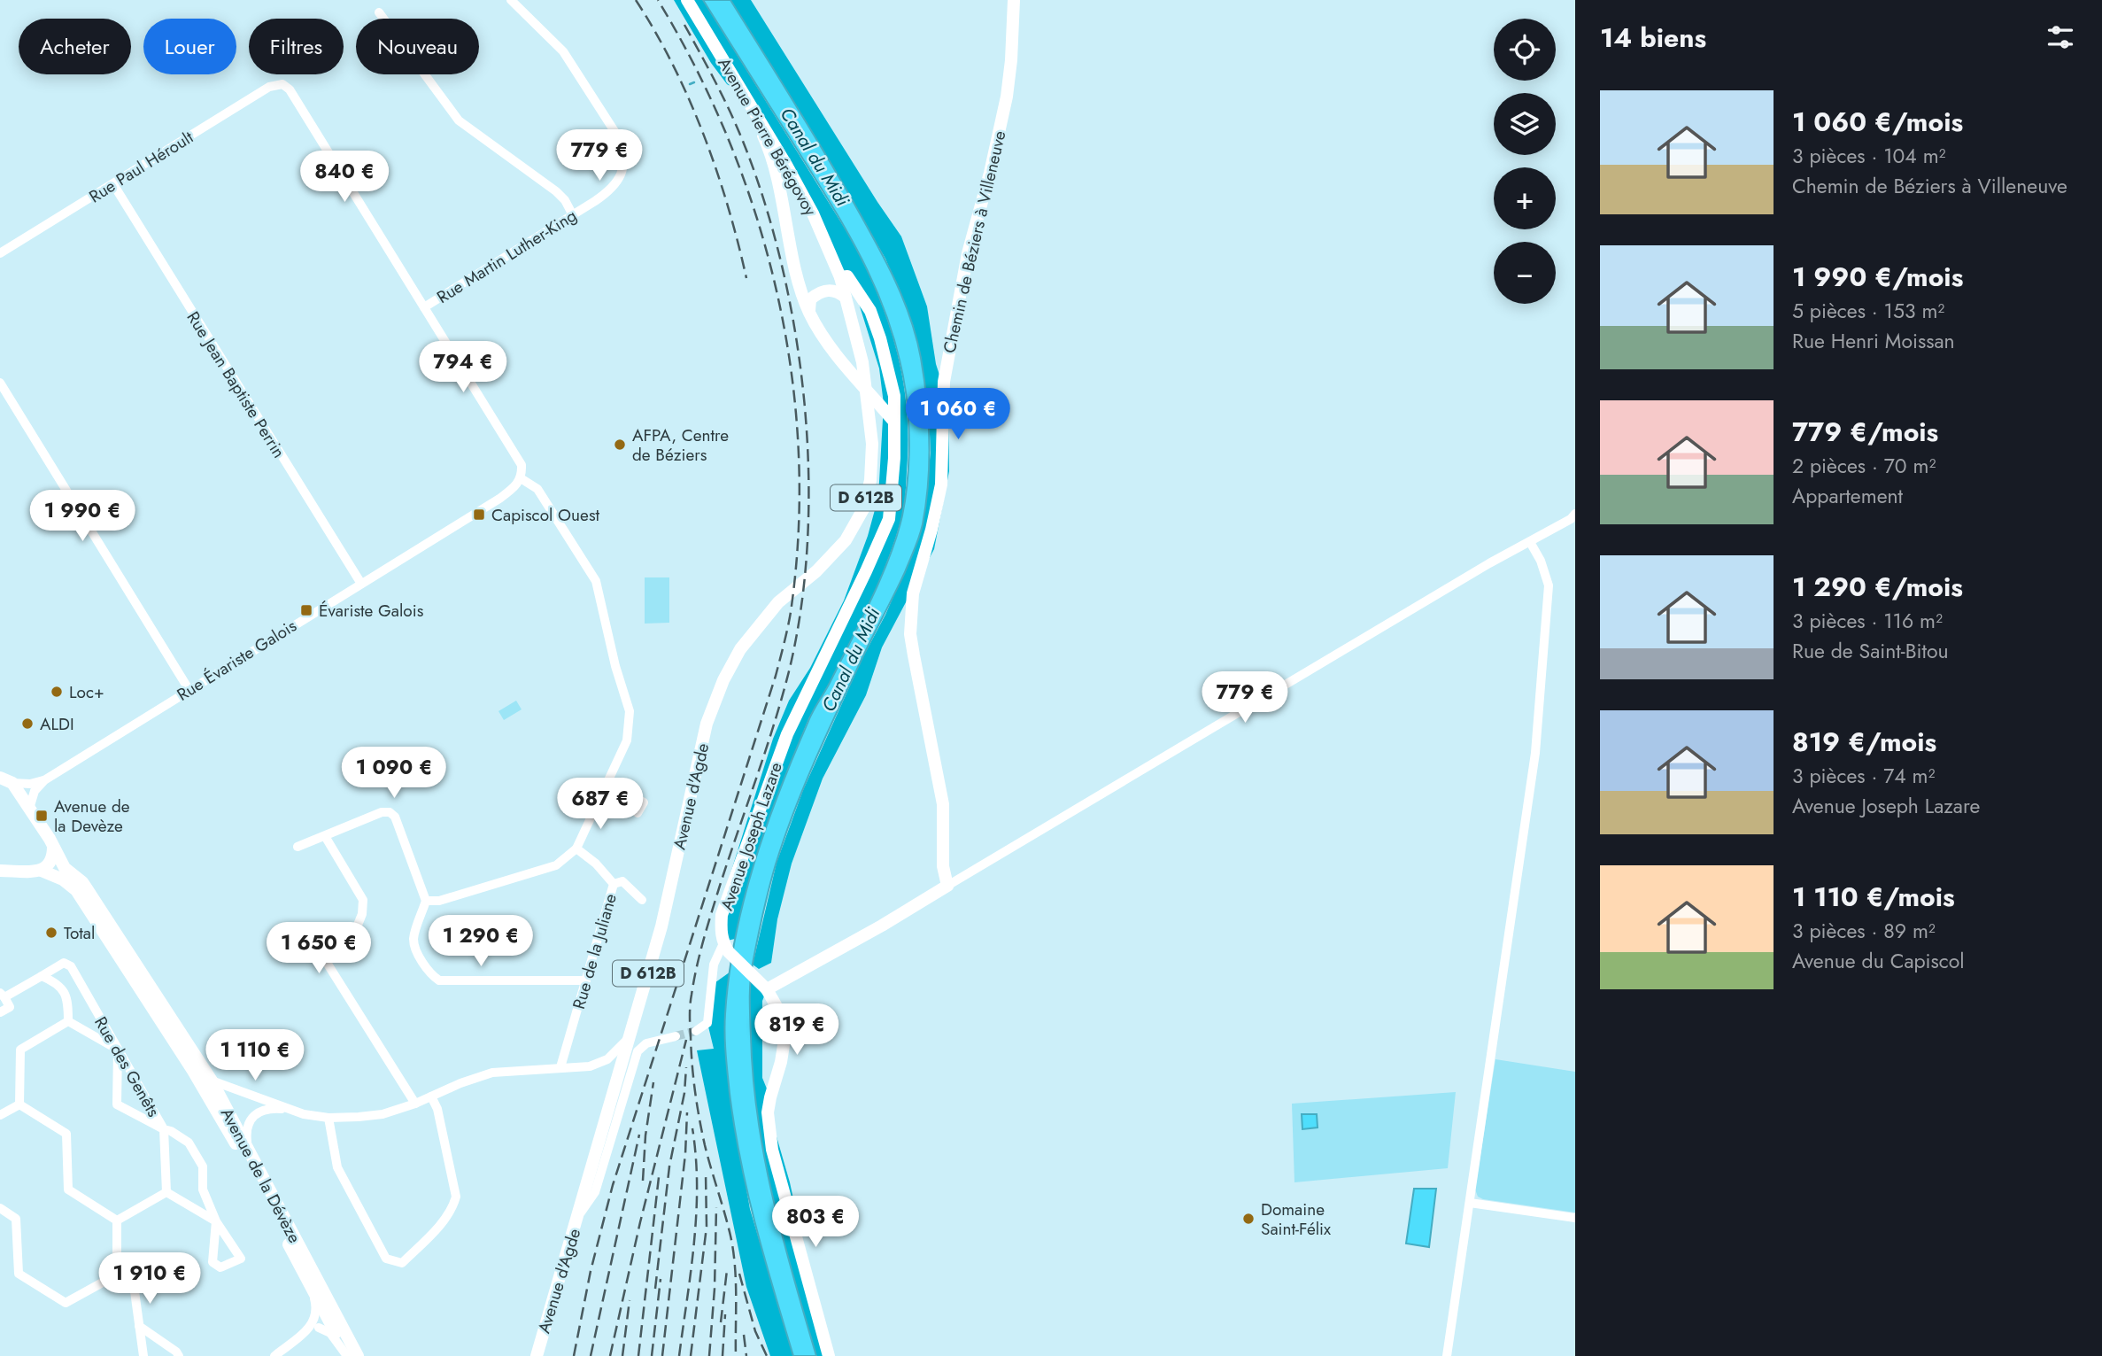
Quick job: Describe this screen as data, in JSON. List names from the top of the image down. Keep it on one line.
{"streets":{"main road":["Avenue Pierre Bérégovoy","Chemin de Béziers à Villeneuve","D 612B","Avenue d'Agde","Avenue Joseph Lazare","Avenue de la Dévèze"],"street":["Rue Paul Héroult","Rue Martin Luther-King","Rue Jean Baptiste Perrin","Rue Évariste Galois","Rue de la Juliane","Rue des Genêts"]},"crossings":[["Avenue Pierre Bérégovoy","Avenue d'Agde"],["Avenue Pierre Bérégovoy","Avenue Joseph Lazare"],["Rue Paul Héroult","Rue Martin Luther-King"],["Rue Paul Héroult","Rue Jean Baptiste Perrin"],["Rue Jean Baptiste Perrin","Rue Évariste Galois"],["Rue Évariste Galois","Avenue de la Dévèze"],["Avenue d'Agde","Avenue Joseph Lazare"]],"water":["Canal du Midi"],"places":{"other":["AFPA, Centre de Béziers","Loc+","ALDI","Total","Domaine Saint-Félix"],"transit":["Capiscol Ouest","Évariste Galois","Avenue de la Devèze"]},"page":{"heading":"14 biens","map_buttons":["+","−"],"chip":["Acheter","Louer","Filtres","Nouveau"],"list":[{"name":"1 060 €/mois","note":"3 pièces · 104 m² · Chemin de Béziers à Villeneuve"},{"name":"1 990 €/mois","note":"5 pièces · 153 m² · Rue Henri Moissan"},{"name":"779 €/mois","note":"2 pièces · 70 m² · Appartement"},{"name":"1 290 €/mois","note":"3 pièces · 116 m² · Rue de Saint-Bitou"},{"name":"819 €/mois","note":"3 pièces · 74 m² · Avenue Joseph Lazare"},{"name":"1 110 €/mois","note":"3 pièces · 89 m² · Avenue du Capiscol"}],"price":["779 €","840 €","794 €","1 060 €","1 990 €","779 €","1 090 €","687 €","1 290 €","1 650 €","819 €","1 110 €","803 €","1 910 €"]}}
